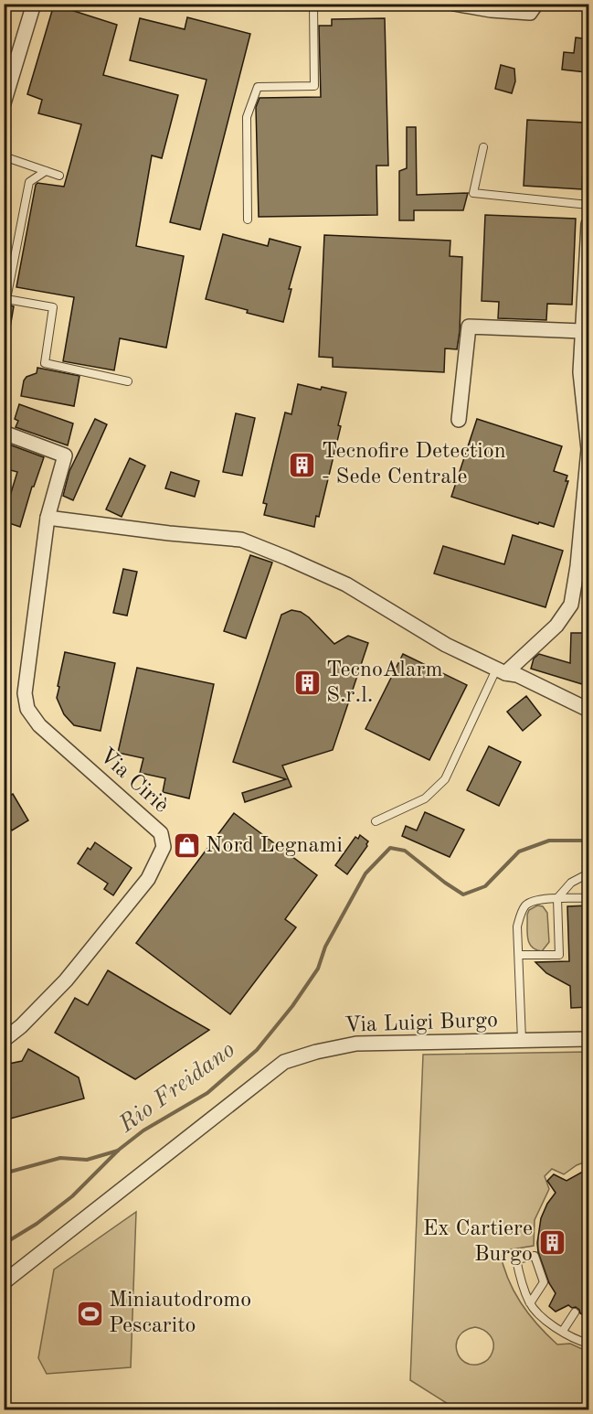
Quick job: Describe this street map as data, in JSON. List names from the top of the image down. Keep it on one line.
{"streets":{"street":["Via Ciriè","Via Luigi Burgo"]},"water":["Rio Freidano"],"places":{"building":["Tecnofire Detection - Sede Centrale","TecnoAlarm S.r.l.","Ex Cartiere Burgo"],"shop":["Nord Legnami"],"sports":["Miniautodromo Pescarito"]}}
